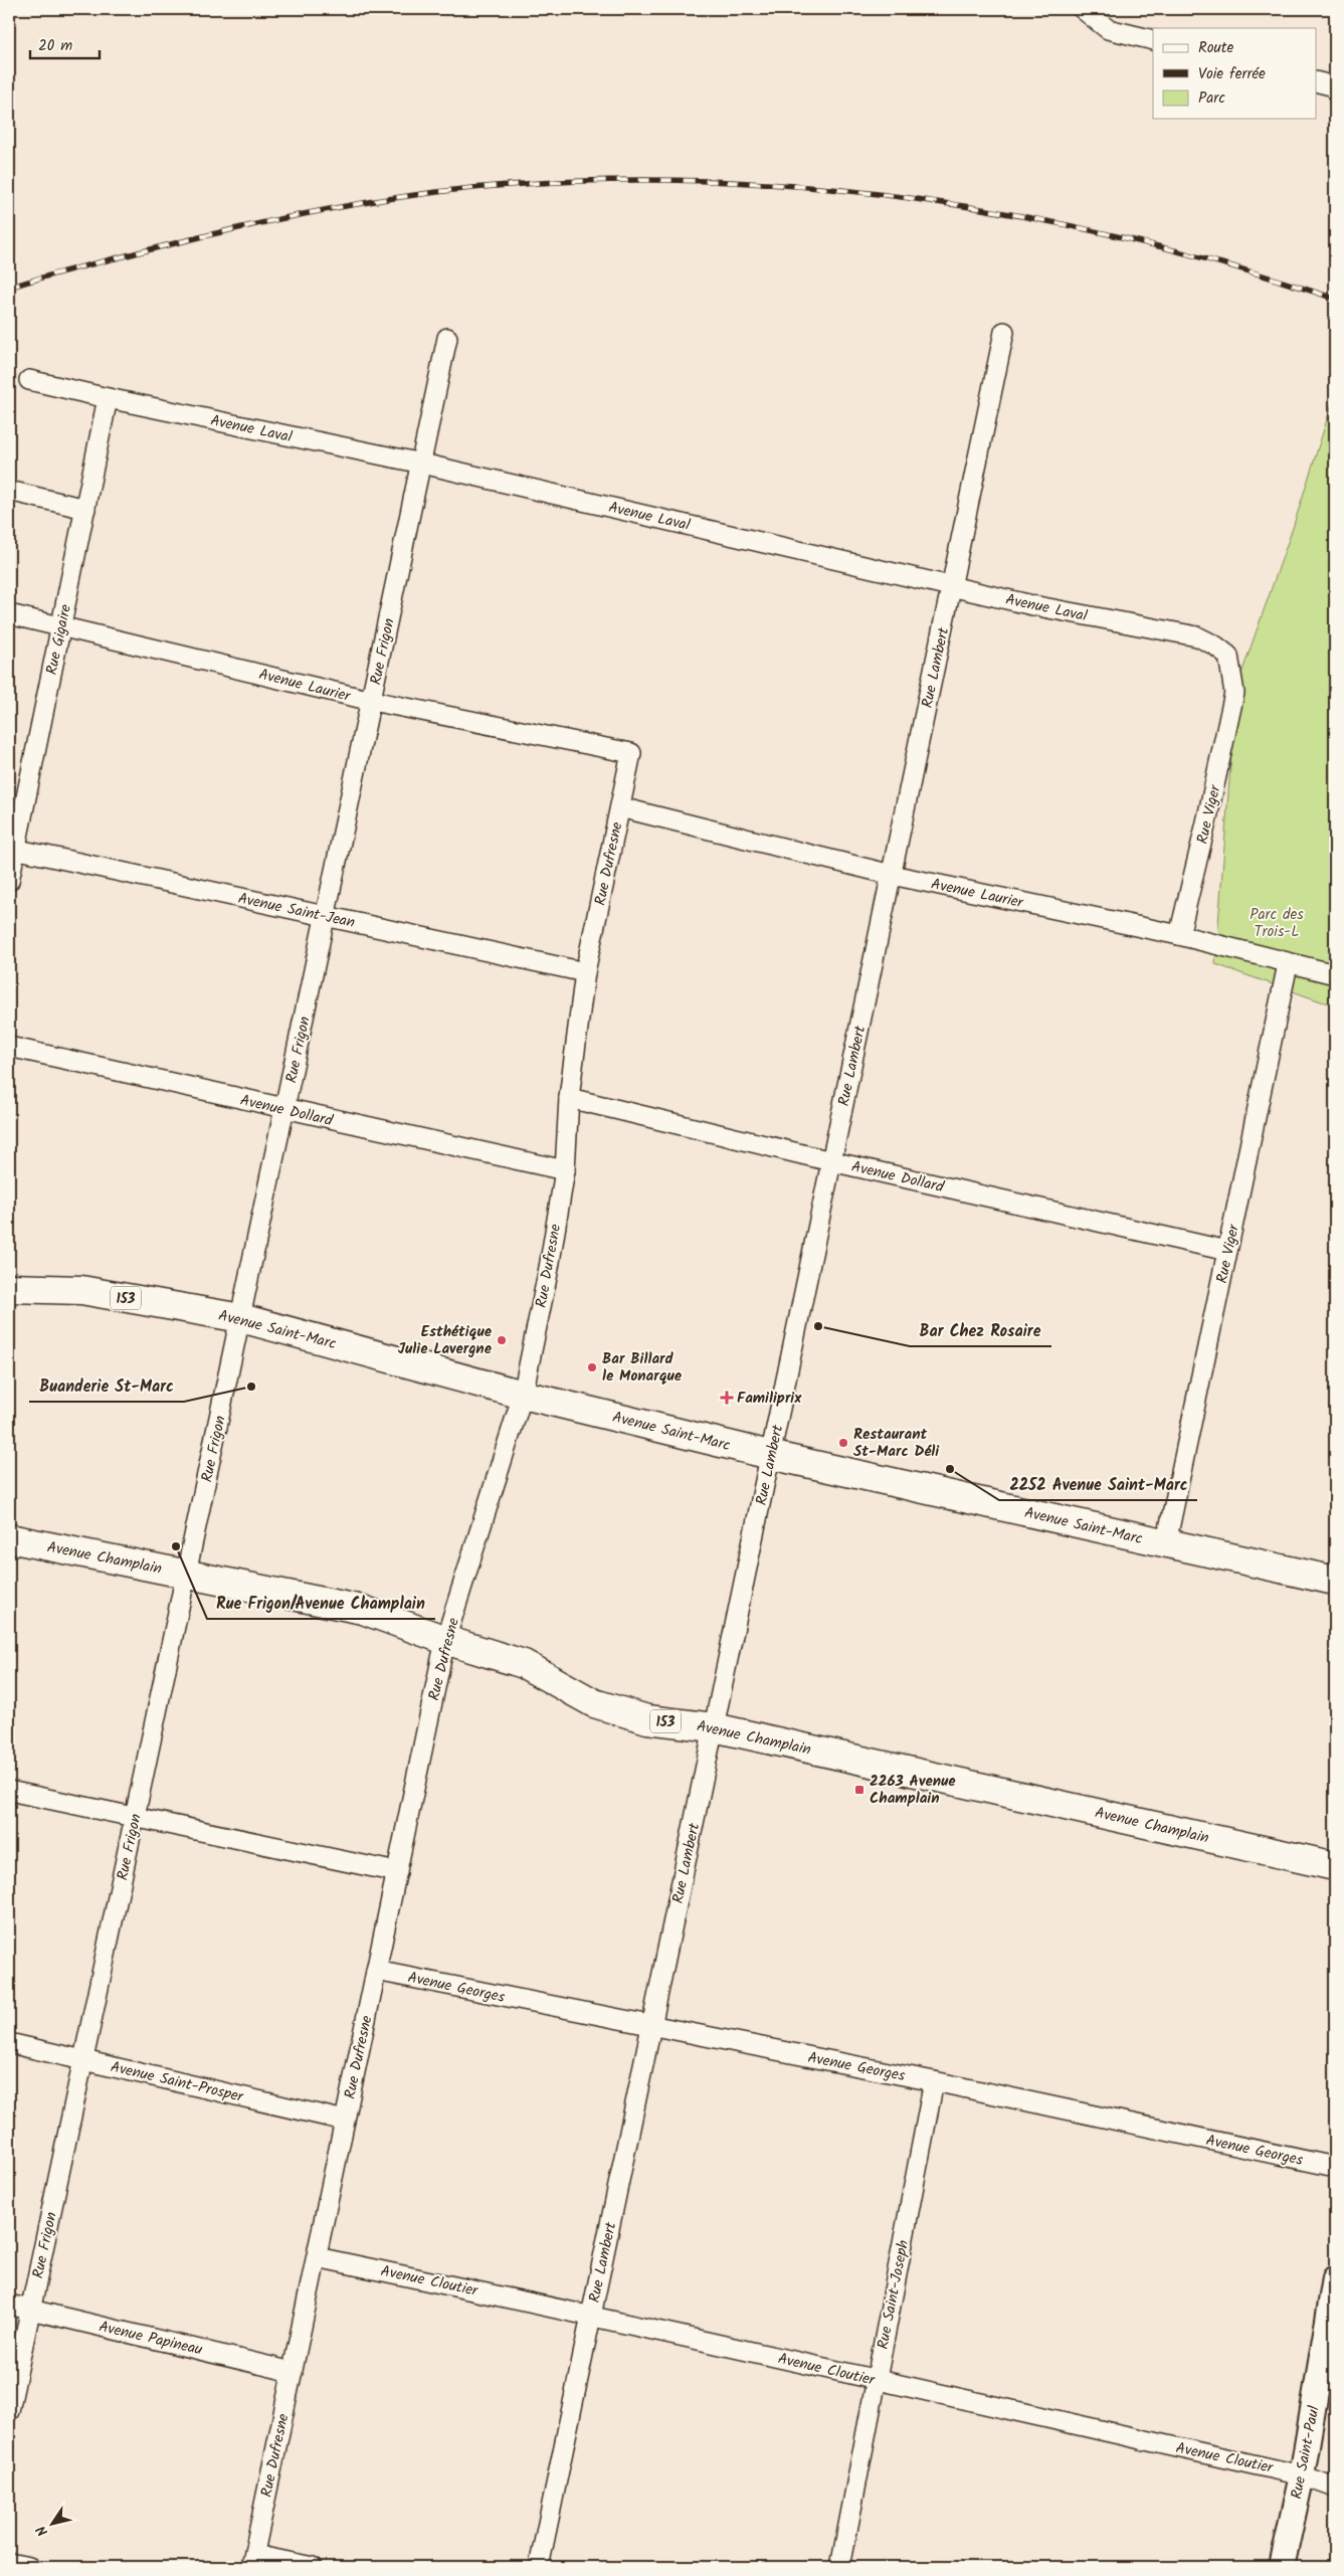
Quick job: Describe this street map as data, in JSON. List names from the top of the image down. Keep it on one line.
{"streets":{"main road":["153","Avenue Saint-Marc","Avenue Champlain"],"street":["Avenue Laval","Rue Gigaire","Rue Frigon","Rue Lambert","Avenue Laurier","Rue Viger","Rue Dufresne","Avenue Saint-Jean","Avenue Dollard","Avenue Georges","Avenue Saint-Prosper","Avenue Cloutier","Rue Saint-Joseph","Avenue Papineau","Rue Saint-Paul"]},"crossings":[["Avenue Laval","Rue Gigaire"],["Avenue Laval","Rue Frigon"],["Avenue Laval","Rue Lambert"],["Avenue Laval","Rue Viger"],["Rue Gigaire","Avenue Laurier"],["Rue Gigaire","Avenue Saint-Jean"],["Rue Frigon","Avenue Laurier"],["Rue Frigon","Avenue Saint-Jean"],["Rue Frigon","Avenue Dollard"],["Rue Frigon","Avenue Saint-Marc"],["Rue Frigon","Avenue Champlain"],["Rue Frigon","Avenue Saint-Prosper"],["Rue Frigon","Avenue Papineau"],["Rue Lambert","Avenue Laurier"],["Rue Lambert","Avenue Dollard"],["Rue Lambert","Avenue Saint-Marc"],["Rue Lambert","Avenue Champlain"],["Rue Lambert","Avenue Georges"],["Rue Lambert","Avenue Cloutier"],["Avenue Laurier","Rue Viger"],["Avenue Laurier","Rue Dufresne"],["Rue Viger","Avenue Dollard"],["Rue Viger","Avenue Saint-Marc"],["Rue Dufresne","Avenue Saint-Jean"],["Rue Dufresne","Avenue Dollard"],["Rue Dufresne","Avenue Saint-Marc"],["Rue Dufresne","Avenue Champlain"],["Rue Dufresne","Avenue Georges"],["Rue Dufresne","Avenue Saint-Prosper"],["Rue Dufresne","Avenue Cloutier"],["Rue Dufresne","Avenue Papineau"],["Avenue Georges","Rue Saint-Joseph"],["Avenue Cloutier","Rue Saint-Joseph"],["Avenue Cloutier","Rue Saint-Paul"]],"parks":["Parc des Trois-L"],"places":{"other":["Bar Chez Rosaire","Esthétique Julie Lavergne","Bar Billard le Monarque","Buanderie St-Marc","Restaurant St-Marc Déli","2252 Avenue Saint-Marc","Rue Frigon/Avenue Champlain"],"health":["Familiprix"],"transit":["2263 Avenue Champlain"]},"legend":["Route","Voie ferrée","Parc"],"scale_bar":"20 m","north":"bottom left"}
